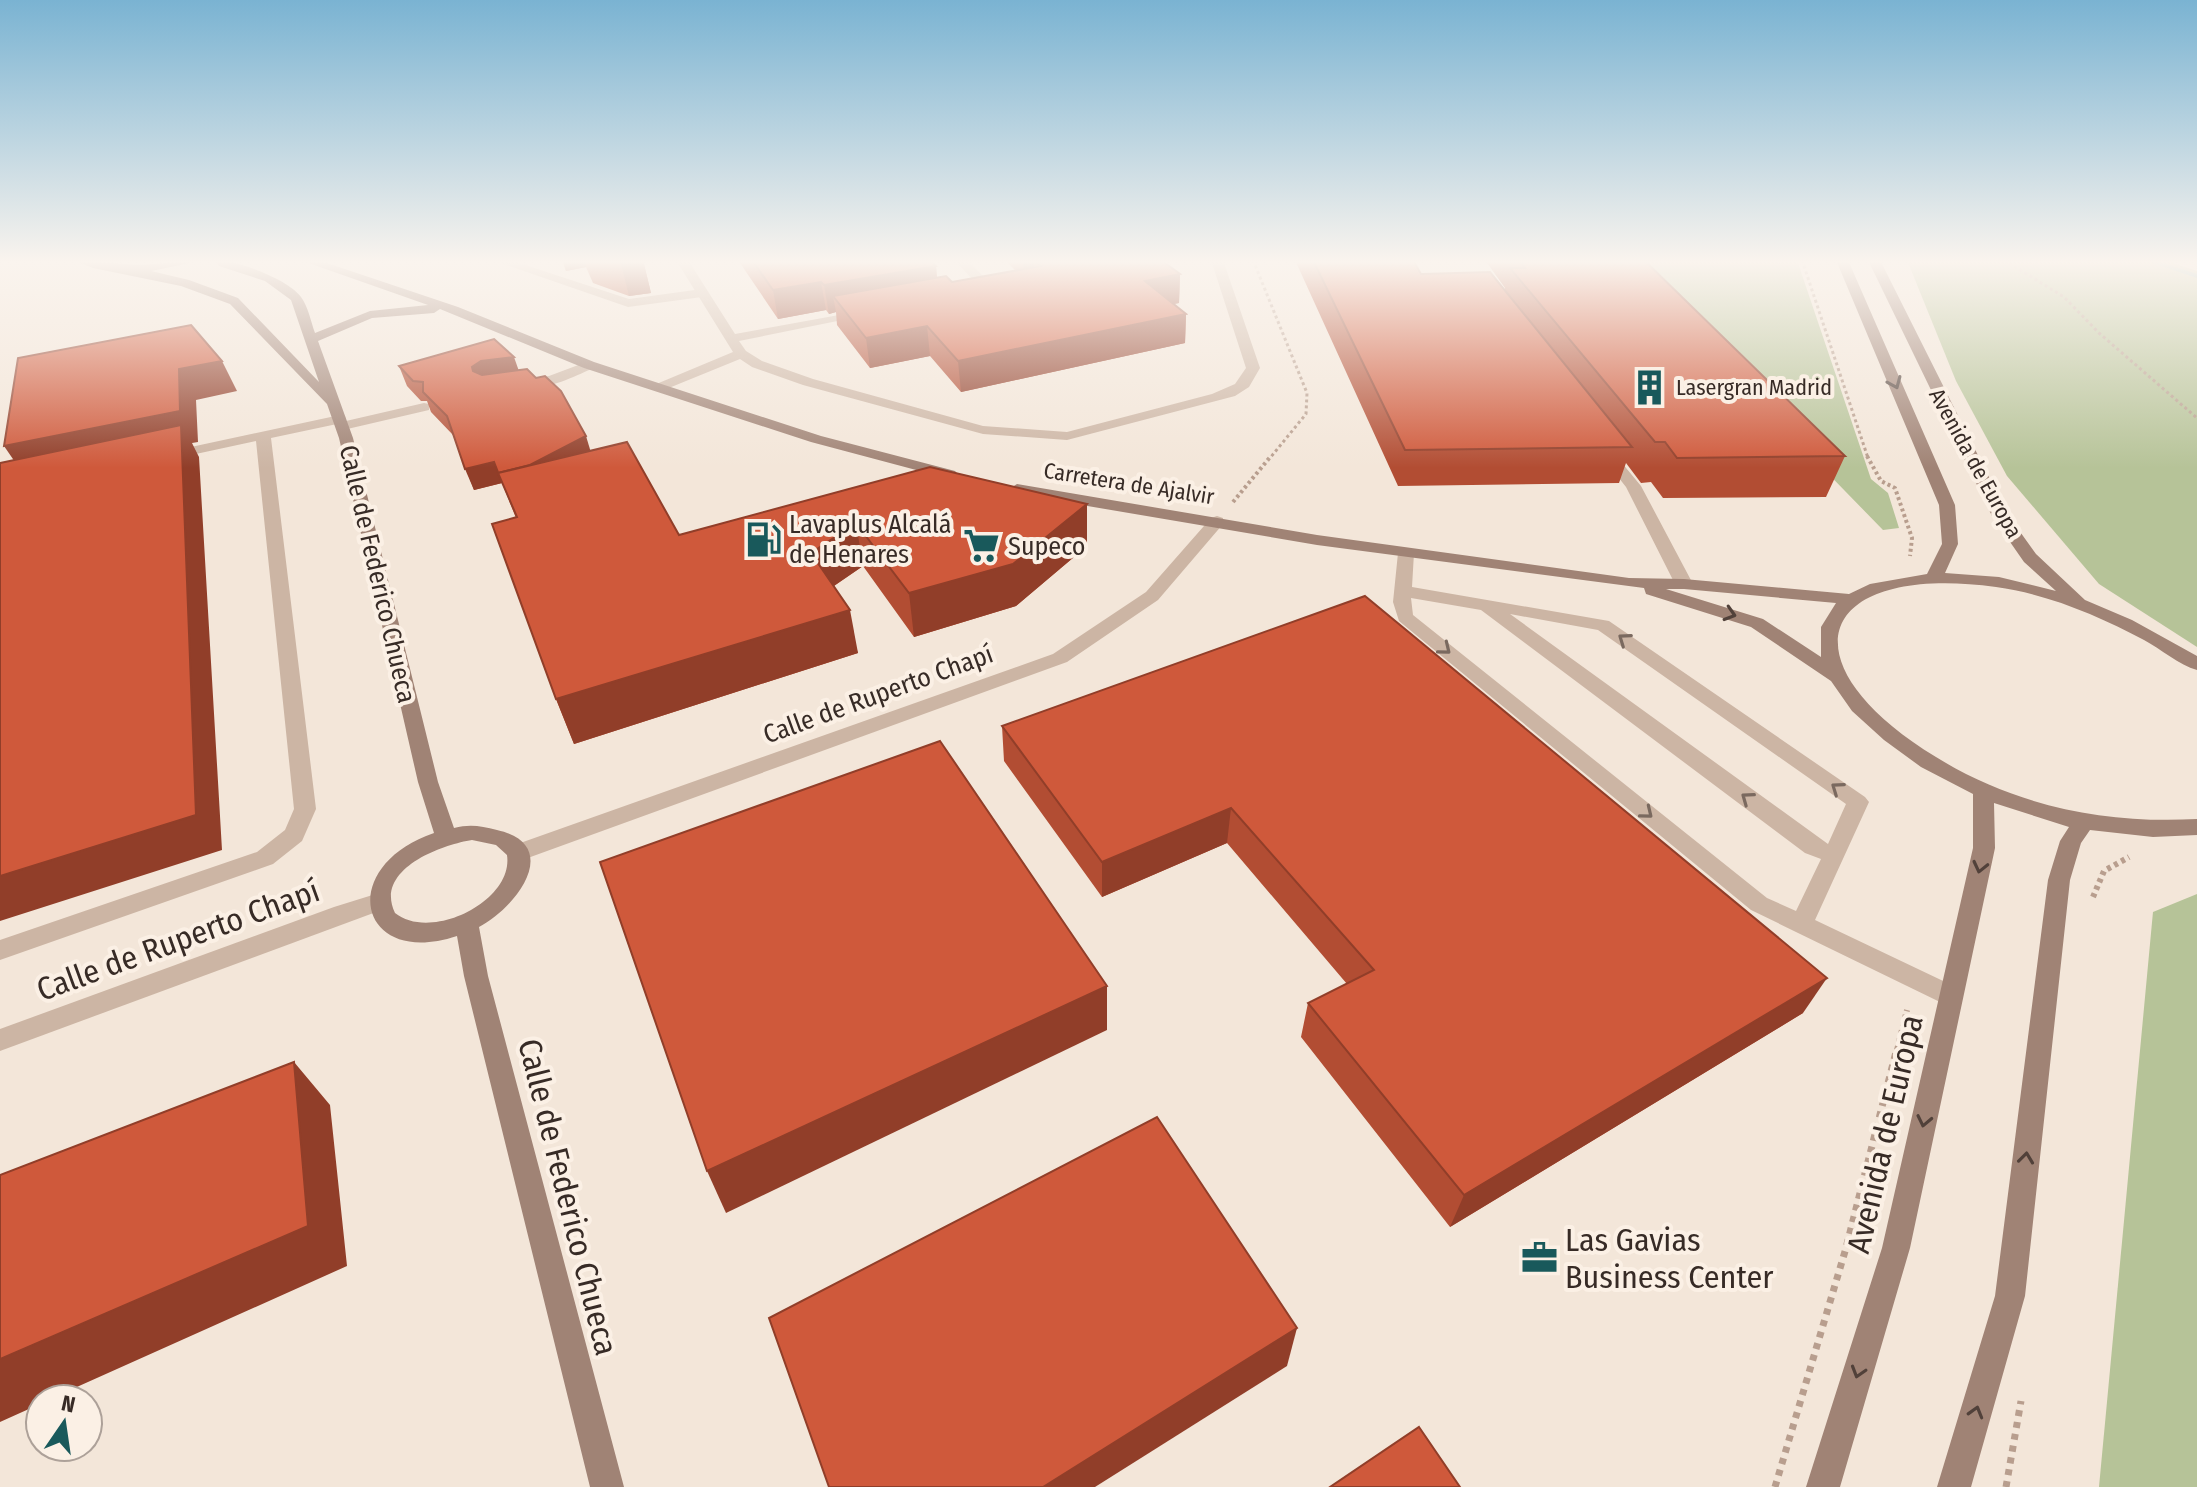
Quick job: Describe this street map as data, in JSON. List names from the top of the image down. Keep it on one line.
{"streets":{"street":["Avenida de Europa","Carretera de Ajalvir","Calle de Federico Chueca","Calle de Ruperto Chapí"]},"crossings":[["Carretera de Ajalvir","Calle de Ruperto Chapí"],["Calle de Federico Chueca","Calle de Ruperto Chapí"]],"places":{"building":["Lasergran Madrid"],"fuel station":["Lavaplus Alcalá de Henares"],"supermarket":["Supeco"],"office":["Las Gavias Business Center"]},"north":"top"}
